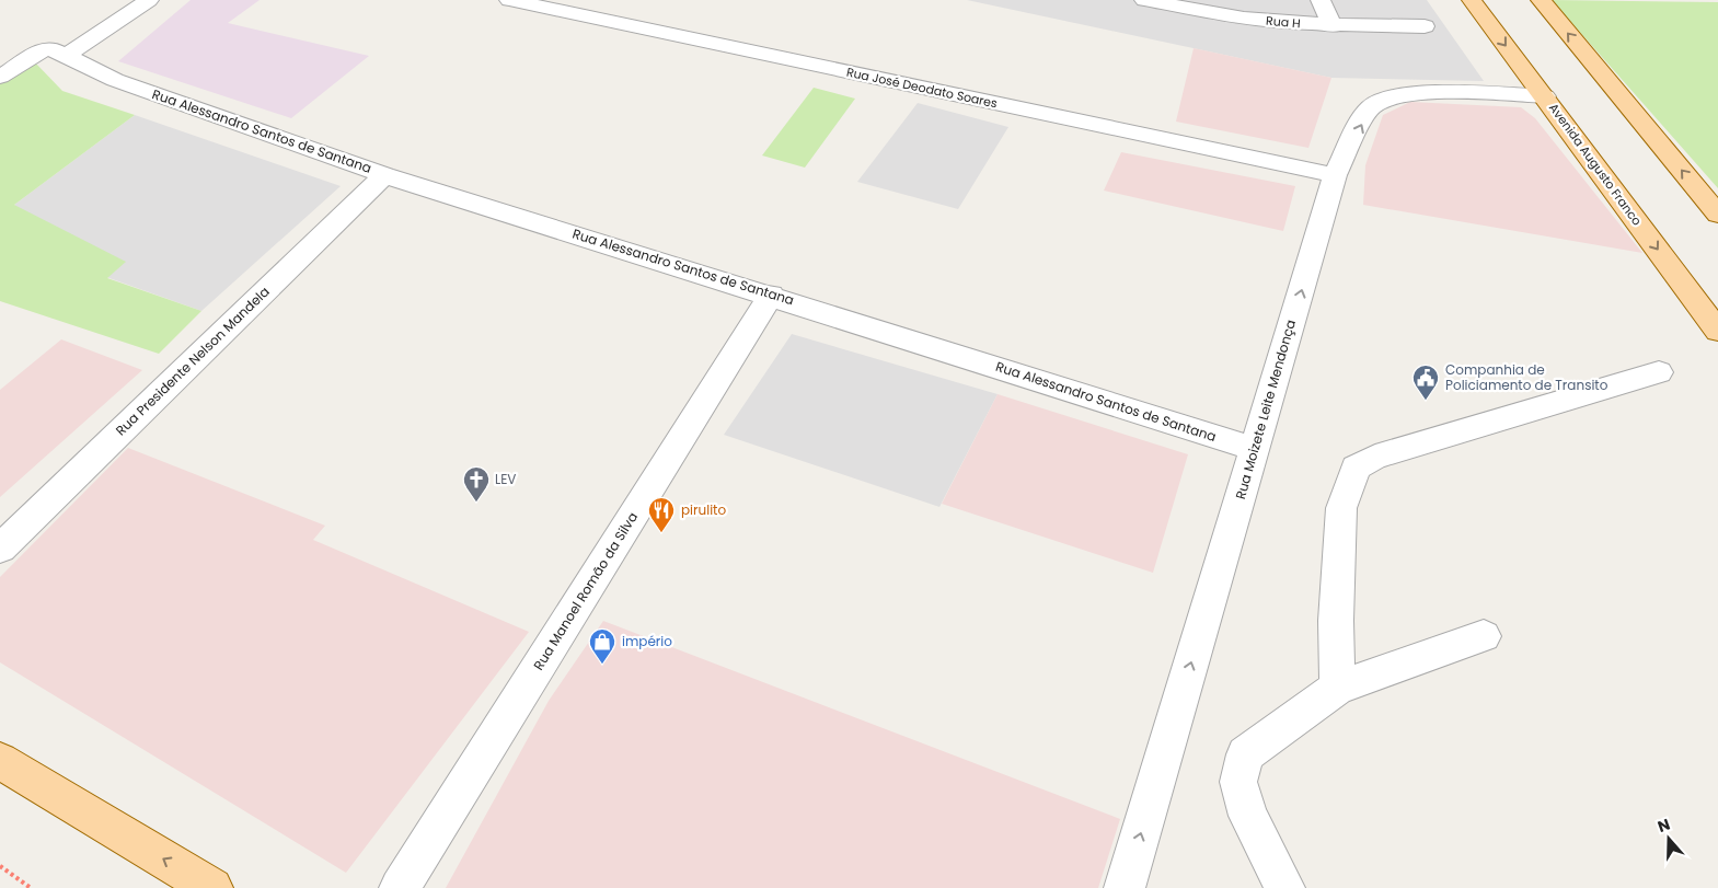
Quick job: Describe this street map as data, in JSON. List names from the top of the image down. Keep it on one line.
{"streets":{"main road":["Avenida Augusto Franco"],"street":["Rua H","Rua José Deodato Soares","Rua Alessandro Santos de Santana","Rua Presidente Nelson Mandela","Rua Moizete Leite Mendonça","Rua Manoel Romão da Silva"]},"crossings":[["Rua José Deodato Soares","Rua Moizete Leite Mendonça"],["Rua Alessandro Santos de Santana","Rua Presidente Nelson Mandela"],["Rua Alessandro Santos de Santana","Rua Moizete Leite Mendonça"],["Rua Alessandro Santos de Santana","Rua Manoel Romão da Silva"],["Avenida Augusto Franco","Rua Moizete Leite Mendonça"]],"one_way":["Rua Moizete Leite Mendonça"],"places":{"public building":["Companhia de Policiamento de Transito"],"church":["LEV"],"restaurant":["pirulito"],"shop":["império"]},"north":"top"}
